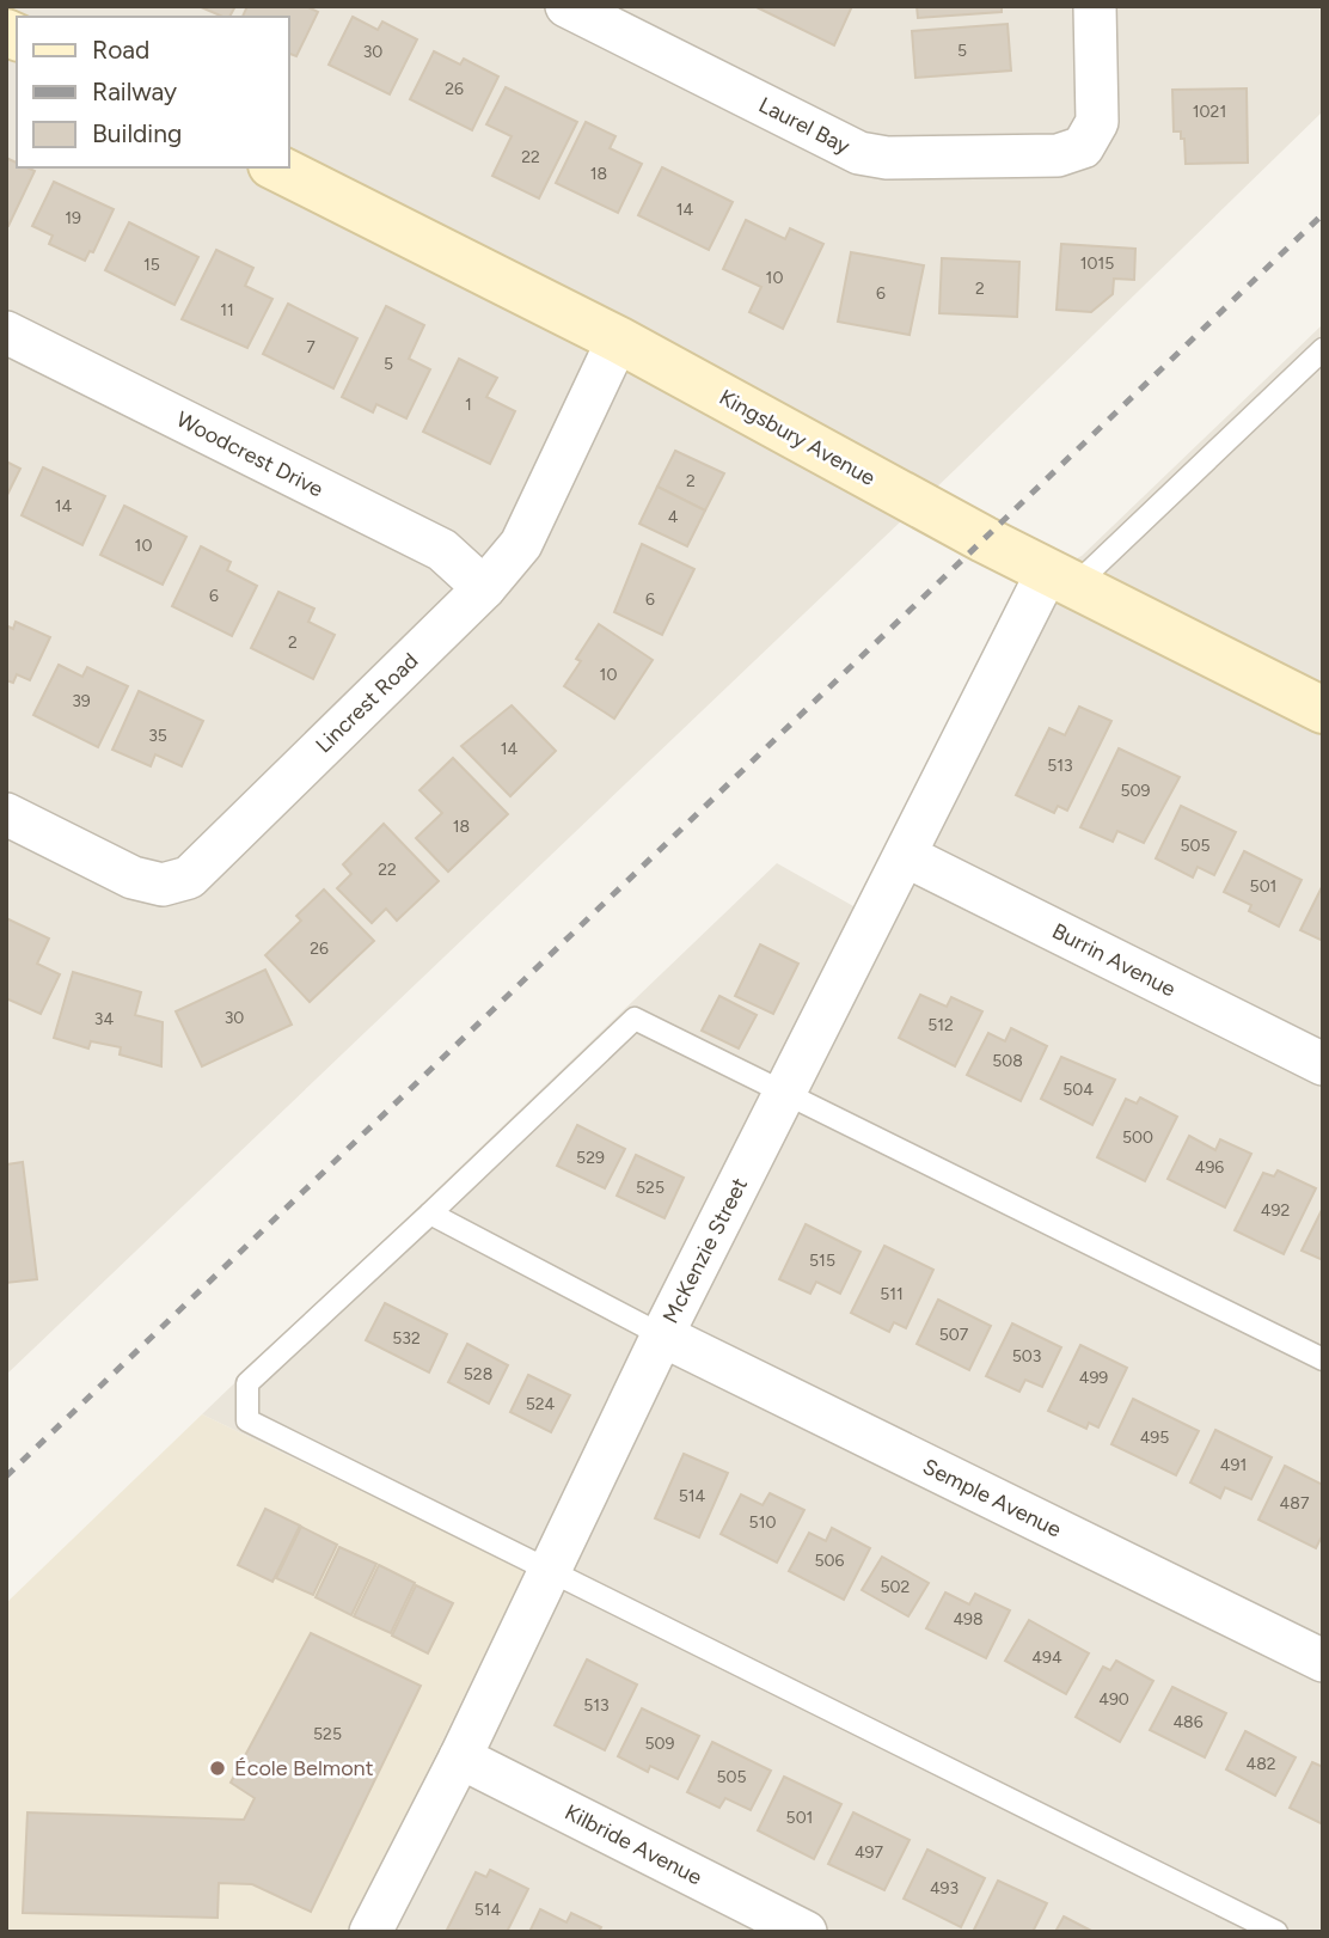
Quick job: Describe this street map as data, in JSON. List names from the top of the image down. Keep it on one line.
{"streets":{"street":["Laurel Bay","Kingsbury Avenue","Woodcrest Drive","Lincrest Road","Burrin Avenue","McKenzie Street","Semple Avenue","Kilbride Avenue"]},"crossings":[["Kingsbury Avenue","Lincrest Road"],["Kingsbury Avenue","McKenzie Street"],["Woodcrest Drive","Lincrest Road"],["Burrin Avenue","McKenzie Street"],["McKenzie Street","Semple Avenue"],["McKenzie Street","Kilbride Avenue"]],"places":["École Belmont"],"house_numbers":["5","30","26","1021","22","18","14","19","1015","15","10","2","6","11","7","5","1","2","14","4","10","6","6","2","10","39","35","14","513","509","18","505","22","501","26","30","34","512","508","504","500","529","496","525","492","515","511","507","532","503","528","499","524","495","491","514","487","510","506","502","498","494","490","513","486","525","509","482","505","501","497","493","514"],"legend":["Road","Railway","Building"]}
